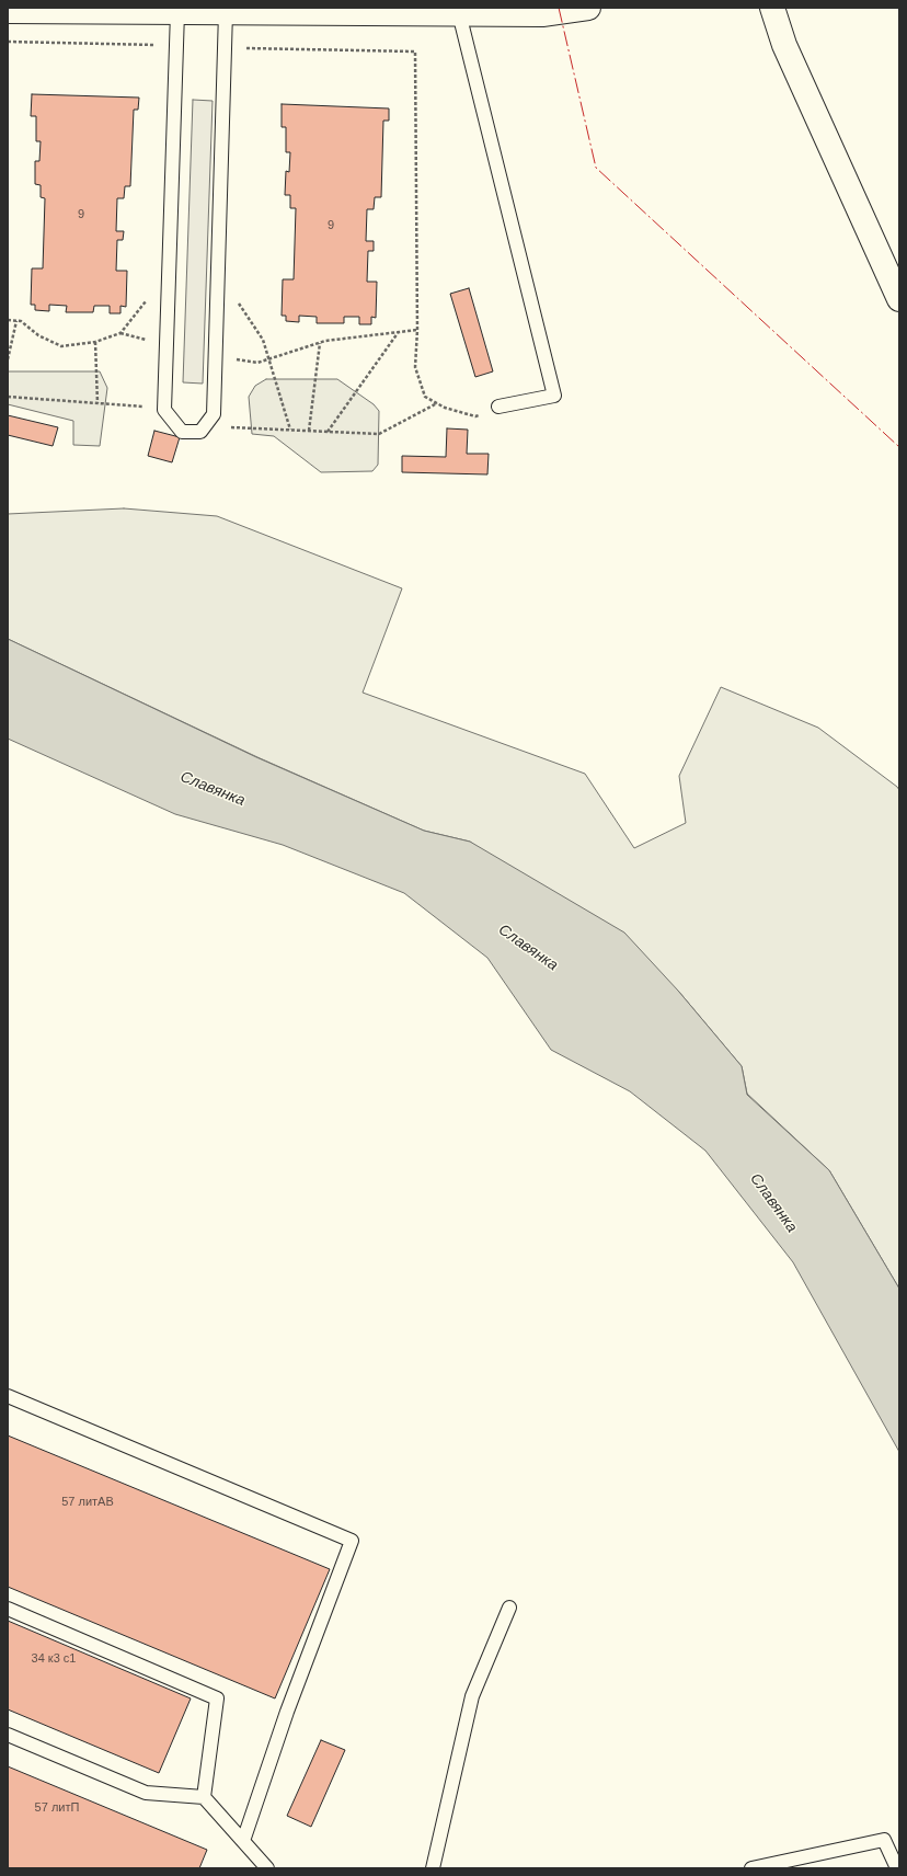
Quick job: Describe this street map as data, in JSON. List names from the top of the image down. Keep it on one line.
{"water":["Славянка"],"house_numbers":["9","9","57 литАВ","34 к3 с1","57 литП"]}
